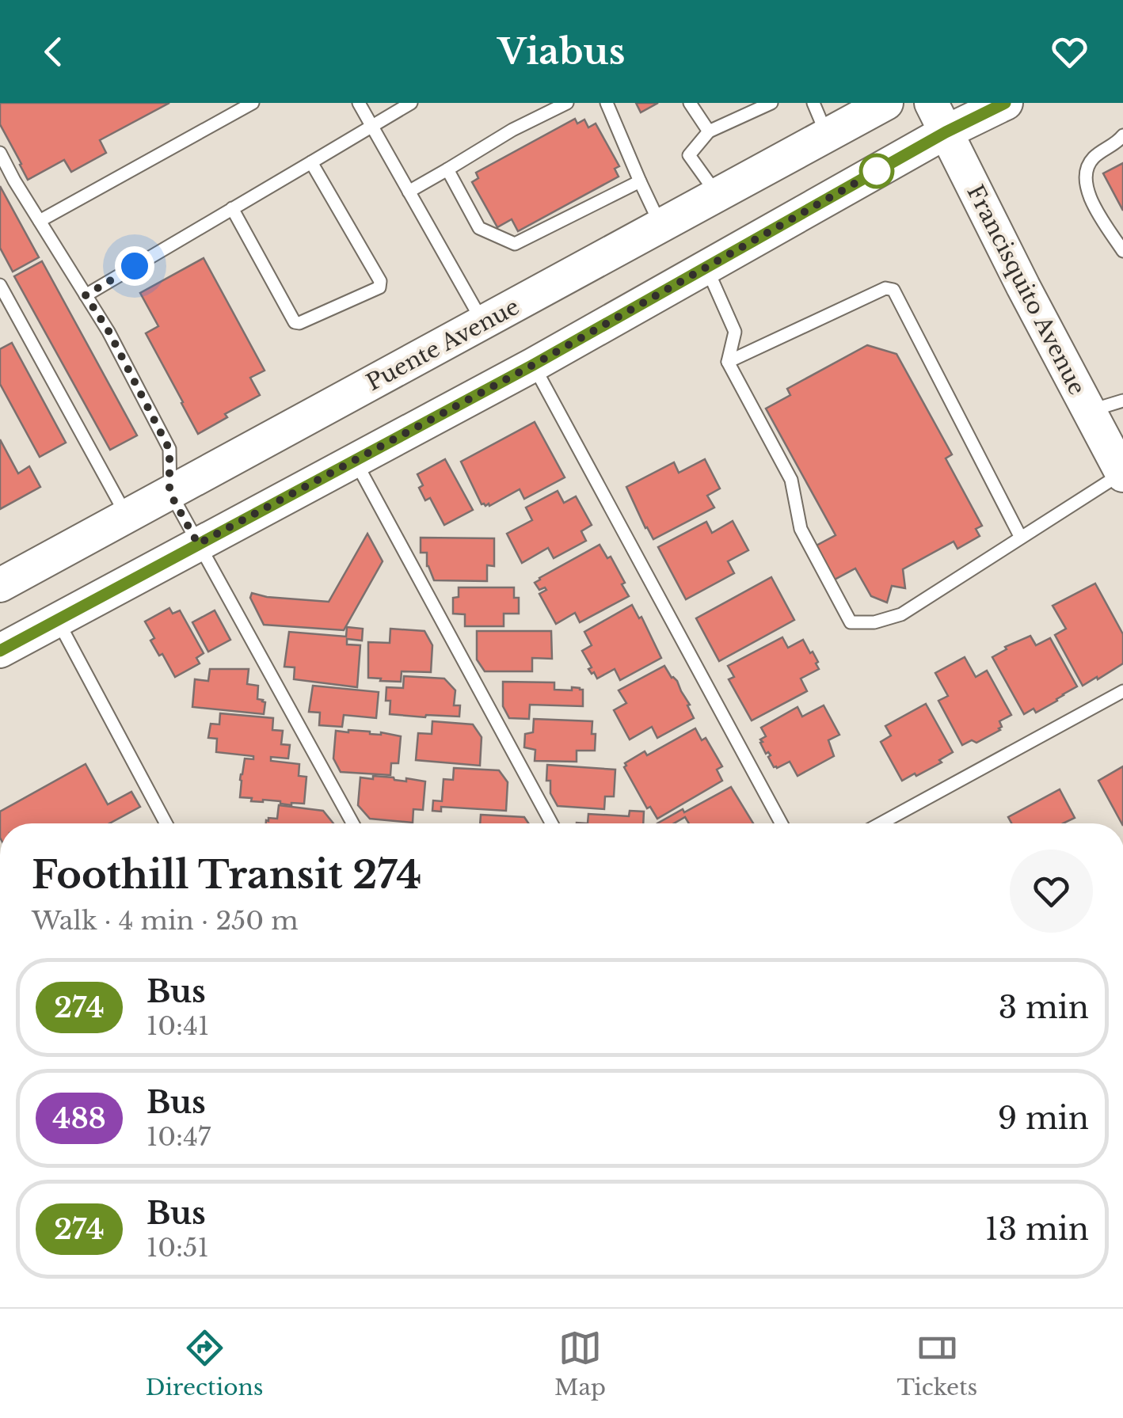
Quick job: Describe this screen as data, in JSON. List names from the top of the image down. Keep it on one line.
{"streets":{"main road":["Francisquito Avenue","Puente Avenue"]},"lines":["bus line 274"],"page":{"header":"Viabus","heading":["Foothill Transit 274","Walk · 4 min · 250 m"],"list":[{"mark":"274","name":"Bus","note":"10:41","value":"3 min"},{"mark":"488","name":"Bus","note":"10:47","value":"9 min"},{"mark":"274","name":"Bus","note":"10:51","value":"13 min"}],"tabs":["Directions","Map","Tickets"]}}
